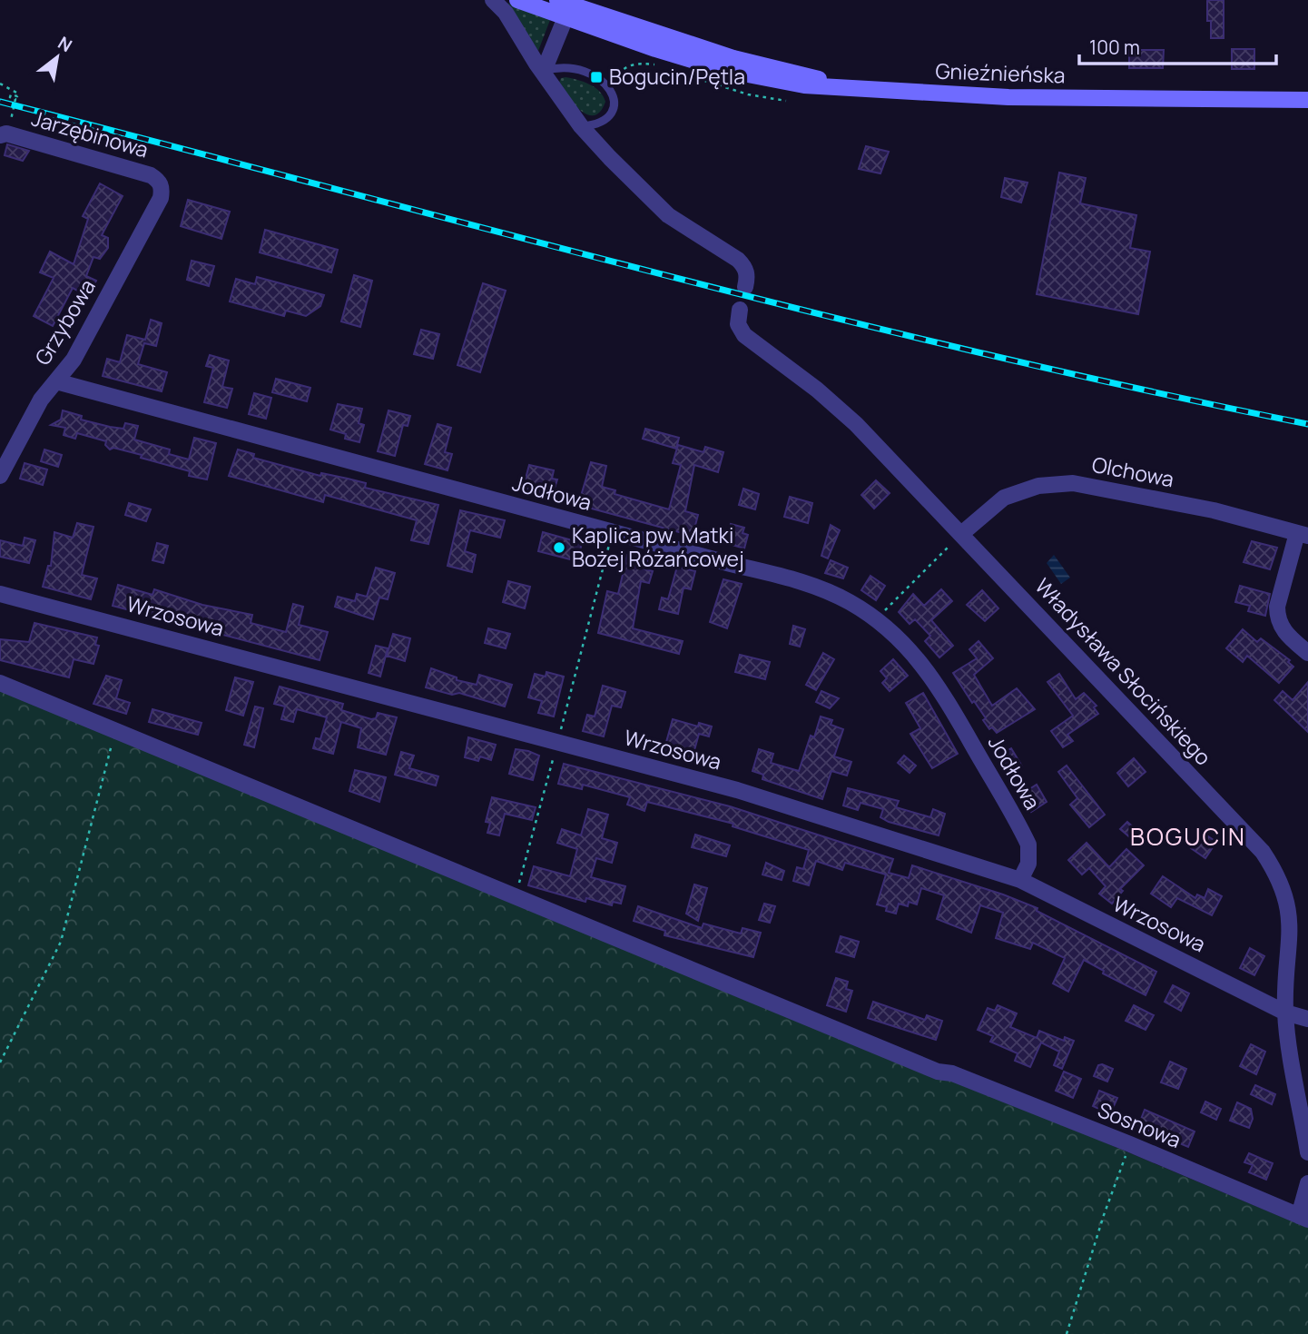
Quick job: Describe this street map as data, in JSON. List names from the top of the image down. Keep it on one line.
{"streets":{"main road":["Gnieźnieńska"],"street":["Jarzębinowa","Grzybowa","Olchowa","Jodłowa","Wrzosowa","Władysława Słocińskiego","Sosnowa"]},"crossings":[["Jarzębinowa","Grzybowa"],["Grzybowa","Jodłowa"],["Olchowa","Władysława Słocińskiego"],["Jodłowa","Wrzosowa"],["Wrzosowa","Władysława Słocińskiego"]],"districts":["BOGUCIN"],"places":{"transit":["Bogucin/Pętla"],"other":["Kaplica pw. Matki Bożej Różańcowej"]},"scale_bar":"100 m","north":"top right"}
